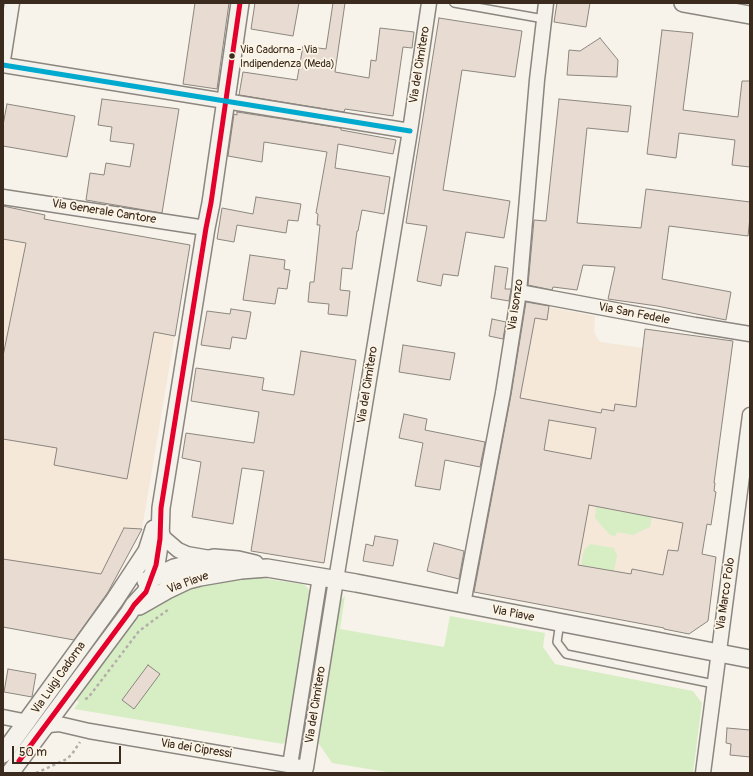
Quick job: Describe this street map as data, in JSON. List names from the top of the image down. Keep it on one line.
{"streets":{"street":["Via del Cimitero","Via Generale Cantore","Via Isonzo","Via San Fedele","Via Piave","Via Marco Polo","Via Luigi Cadorna","Via dei Cipressi"]},"crossings":[["Via del Cimitero","Via Piave"],["Via del Cimitero","Via dei Cipressi"],["Via Generale Cantore","Via Luigi Cadorna"],["Via Isonzo","Via San Fedele"],["Via Isonzo","Via Piave"],["Via Piave","Via Marco Polo"],["Via Piave","Via Luigi Cadorna"],["Via Luigi Cadorna","Via dei Cipressi"]],"places":["Via Cadorna - Via Indipendenza (Meda)"],"scale_bar":"50 m"}
